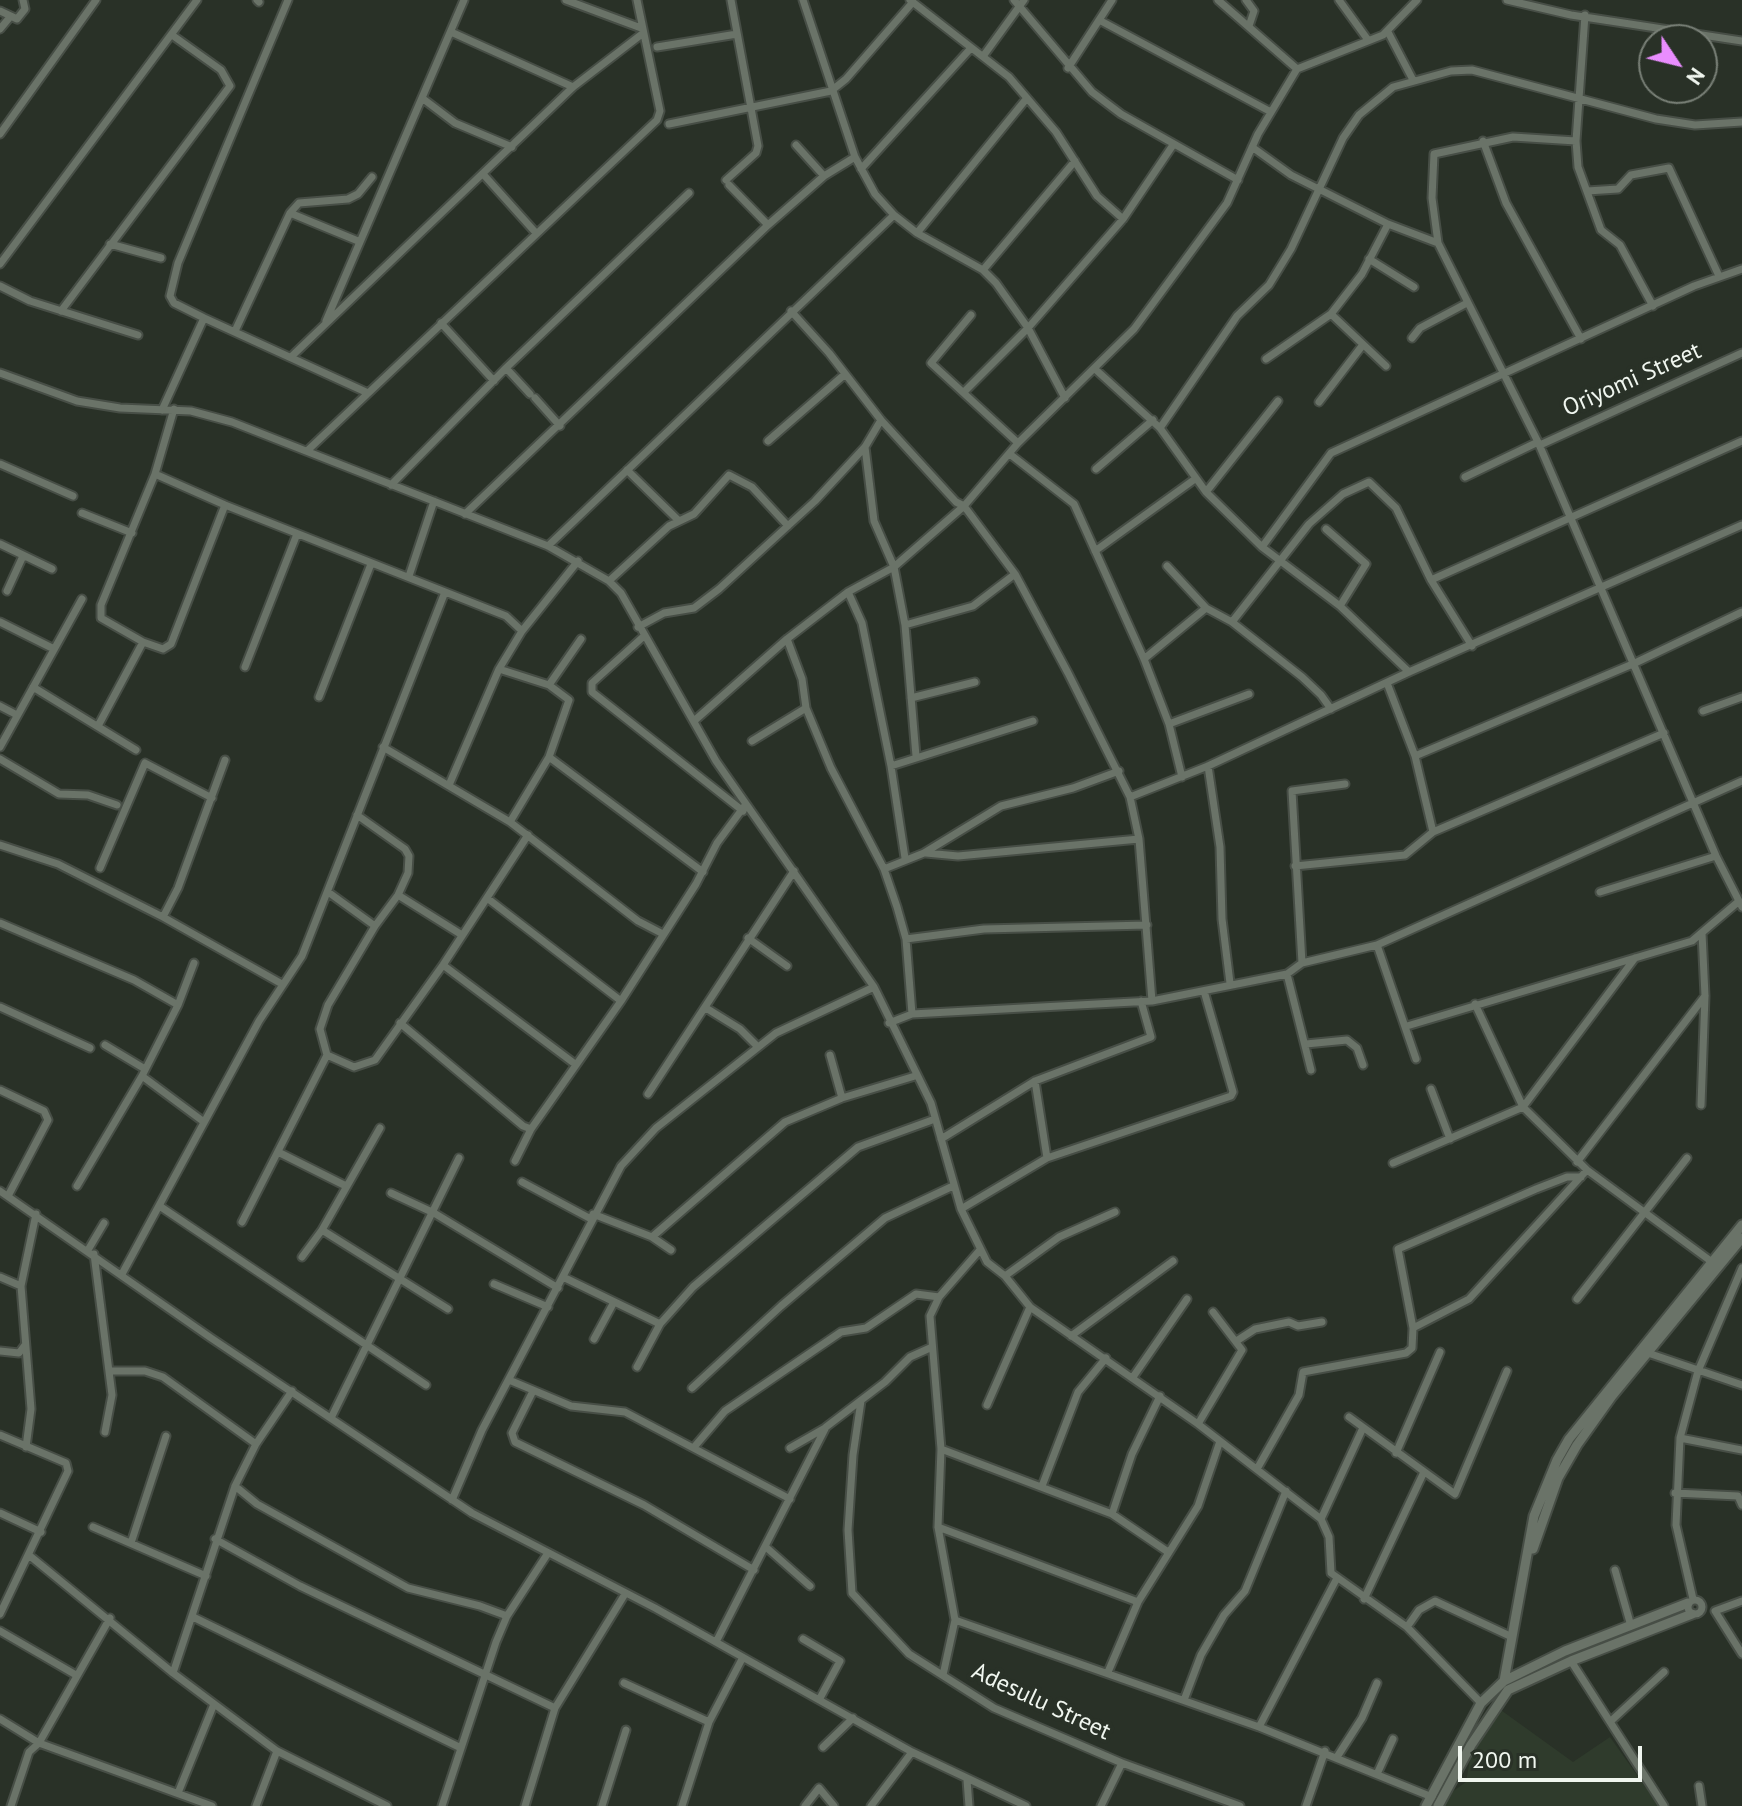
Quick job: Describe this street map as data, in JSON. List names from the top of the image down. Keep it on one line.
{"streets":{"street":["Oriyomi Street","Adesulu Street"]},"scale_bar":"200 m","north":"bottom right"}
